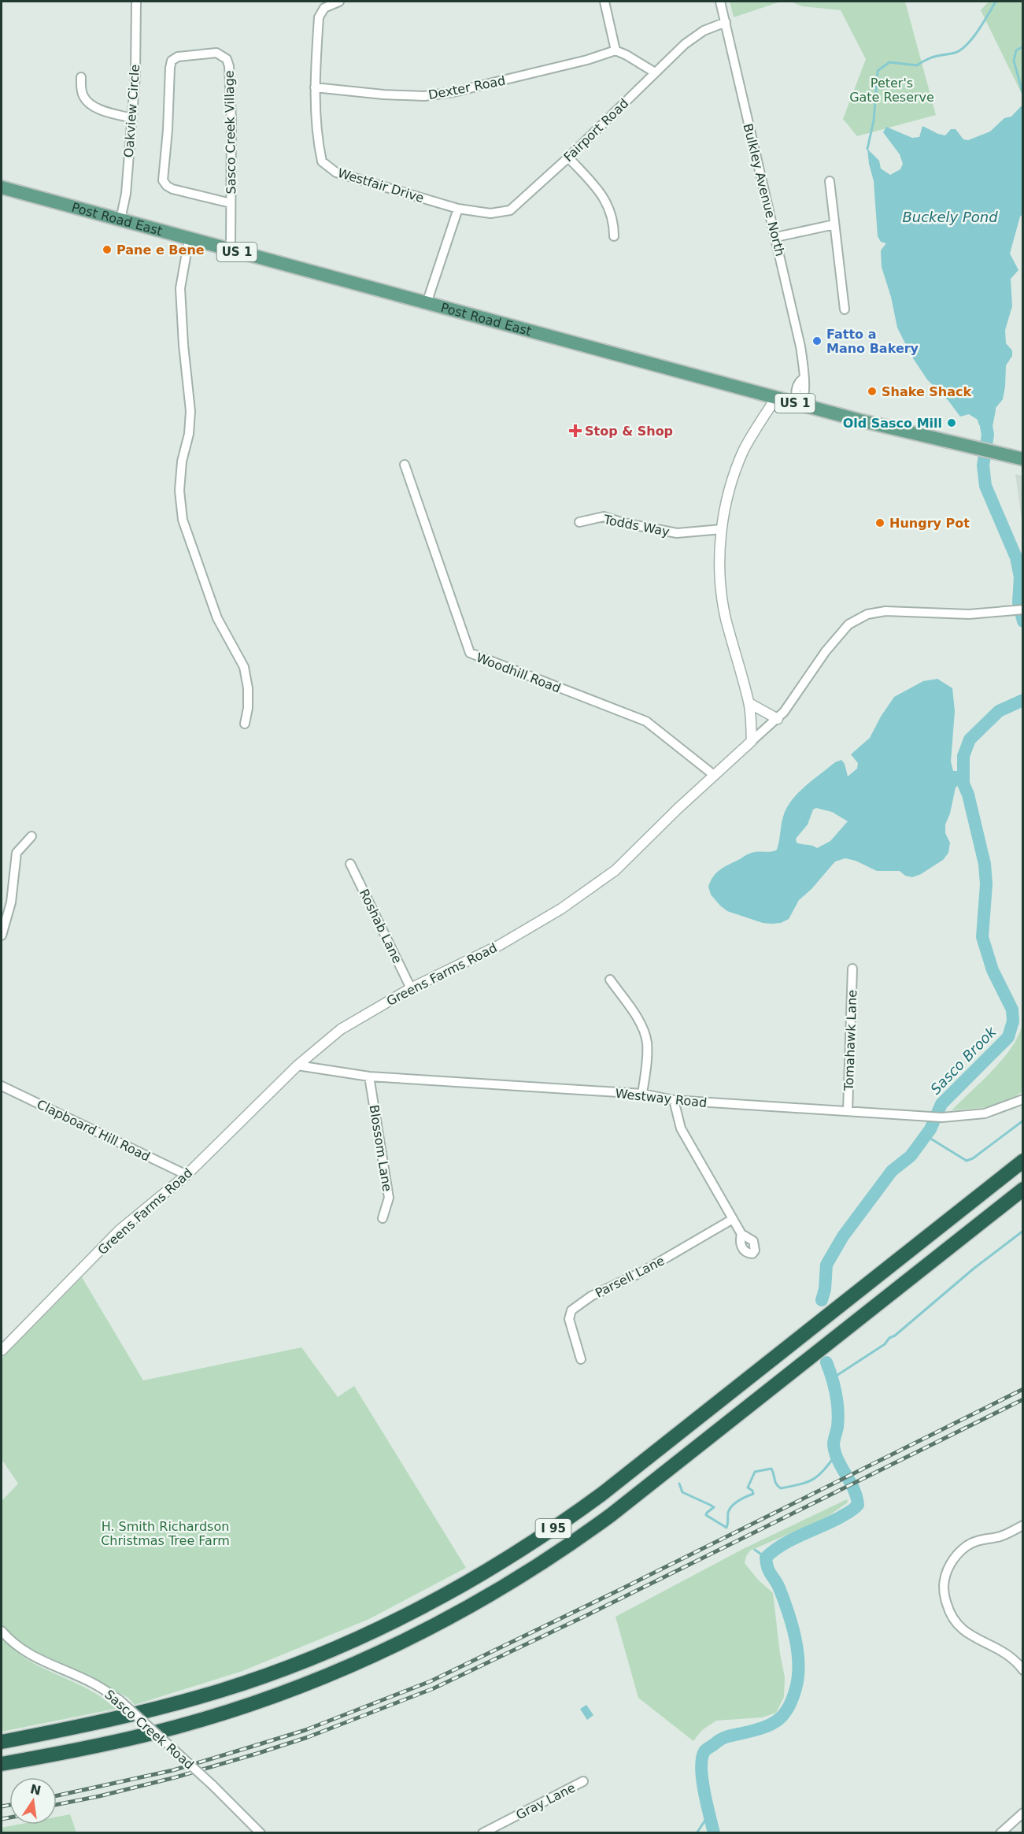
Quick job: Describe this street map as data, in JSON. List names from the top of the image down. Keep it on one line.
{"streets":{"highway":["I 95"],"main road":["Post Road East","US 1"],"street":["Dexter Road","Oakview Circle","Fairport Road","Sasco Creek Village","Westfair Drive","Bulkley Avenue North","Todds Way","Woodhill Road","Roshab Lane","Greens Farms Road","Tomahawk Lane","Westway Road","Clapboard Hill Road","Blossom Lane","Parsell Lane","Sasco Creek Road","Gray Lane"]},"crossings":[["Dexter Road","Westfair Drive"],["Oakview Circle","Post Road East"],["Fairport Road","Westfair Drive"],["Fairport Road","Bulkley Avenue North"],["Sasco Creek Village","Post Road East"],["Bulkley Avenue North","Post Road East"],["Woodhill Road","Greens Farms Road"],["Roshab Lane","Greens Farms Road"],["Greens Farms Road","Westway Road"],["Greens Farms Road","Clapboard Hill Road"],["Tomahawk Lane","Westway Road"],["Westway Road","Blossom Lane"]],"water":["Buckely Pond","Sasco Brook"],"parks":["Peter's Gate Reserve","H. Smith Richardson Christmas Tree Farm"],"places":{"other":["Pane e Bene","Fatto a Mano Bakery","Shake Shack","Old Sasco Mill","Hungry Pot"],"health":["Stop & Shop"]},"north":"top"}
